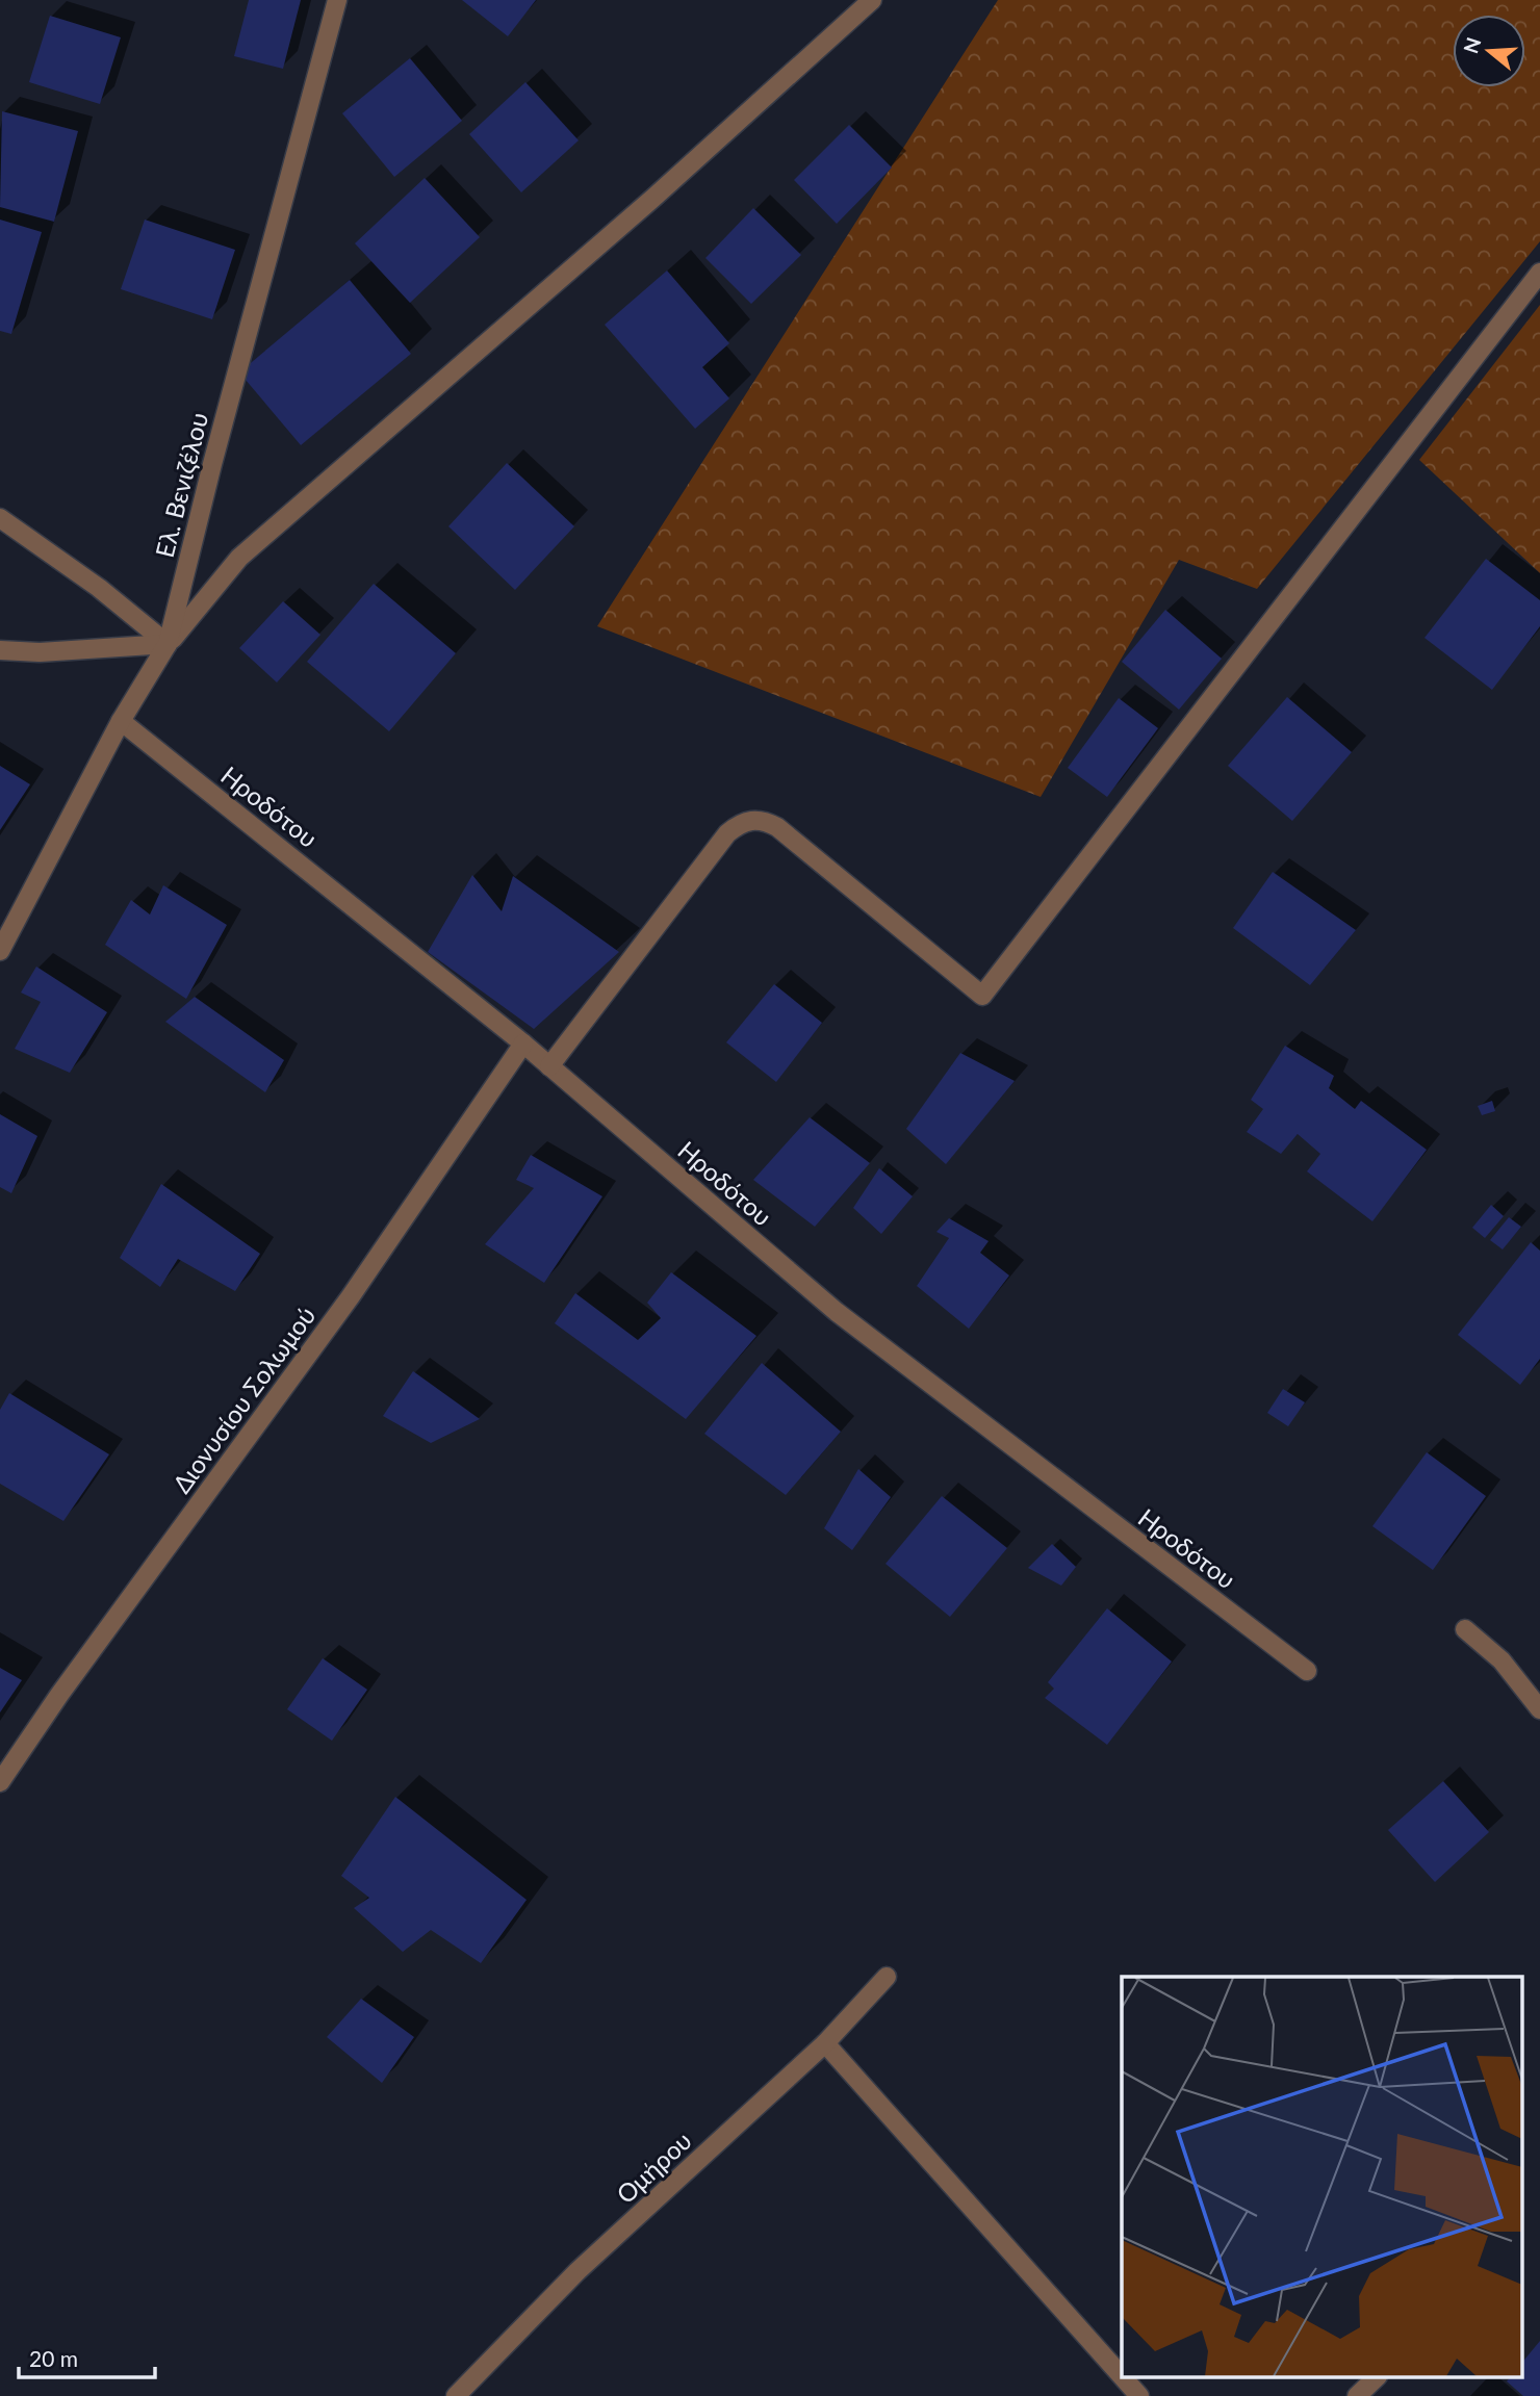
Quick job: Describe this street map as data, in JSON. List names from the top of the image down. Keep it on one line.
{"streets":{"street":["Ελ. Βενιζέλου","Ηροδότου","Διονυσίου Σολωμού","Ομήρου"]},"crossings":[["Ελ. Βενιζέλου","Ηροδότου"],["Ηροδότου","Διονυσίου Σολωμού"]],"scale_bar":"20 m","north":"left"}
